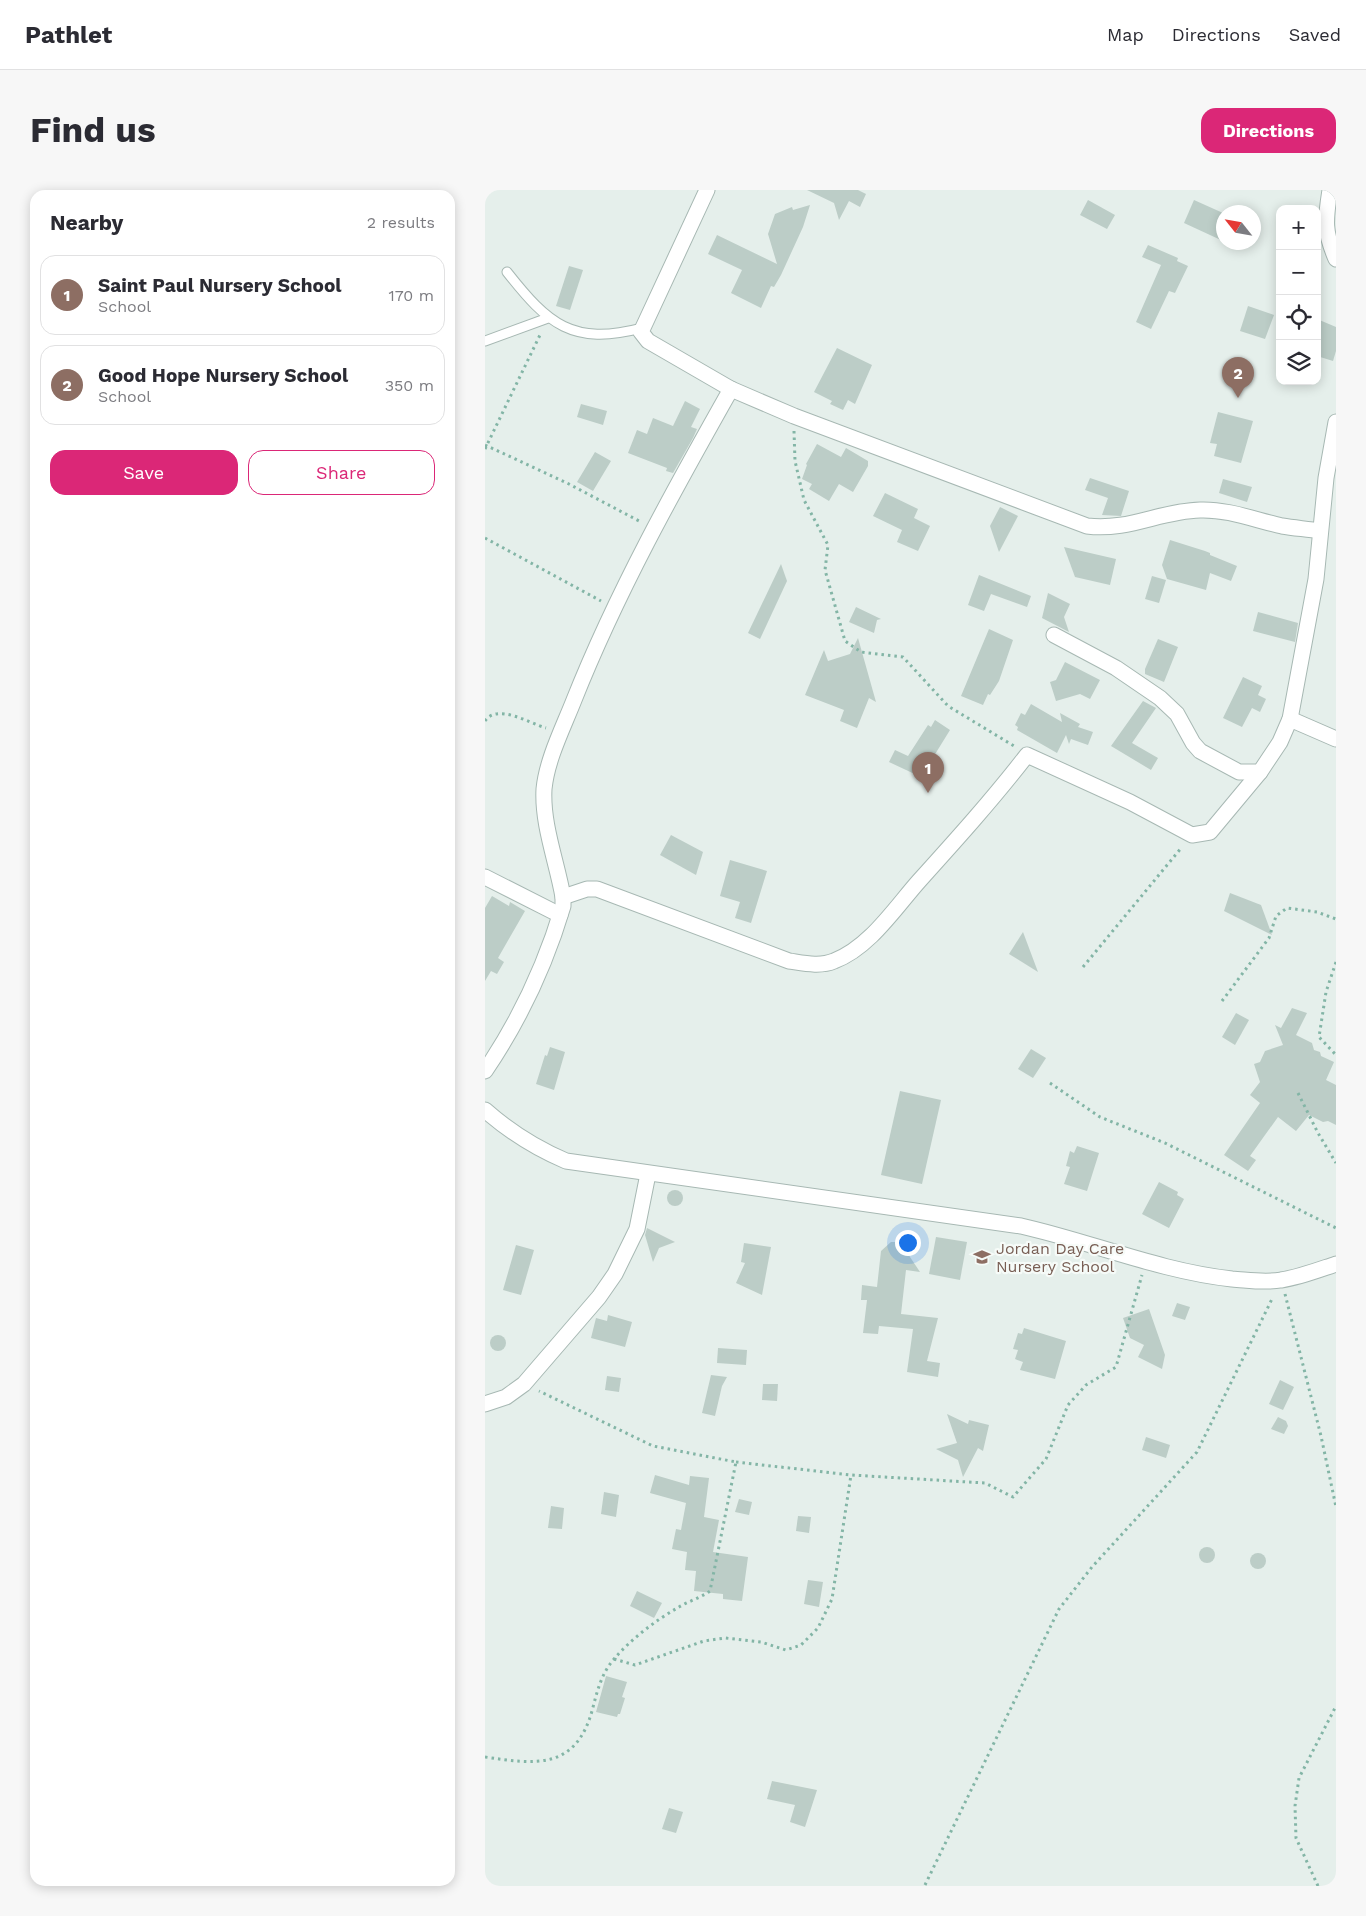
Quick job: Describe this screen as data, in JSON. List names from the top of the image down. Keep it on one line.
{"places":{"school or university":["Jordan Day Care Nursery School"]},"north":"top left","page":{"header":"Pathlet","nav":["Map","Directions","Saved"],"buttons":["Directions",["Save","Share"]],"title":"Find us","heading":["Nearby","2 results"],"map_buttons":["+","−"],"list":[{"mark":"1","name":"Saint Paul Nursery School","note":"School","value":"170 m"},{"mark":"2","name":"Good Hope Nursery School","note":"School","value":"350 m"}],"pins":["2","1"]}}
